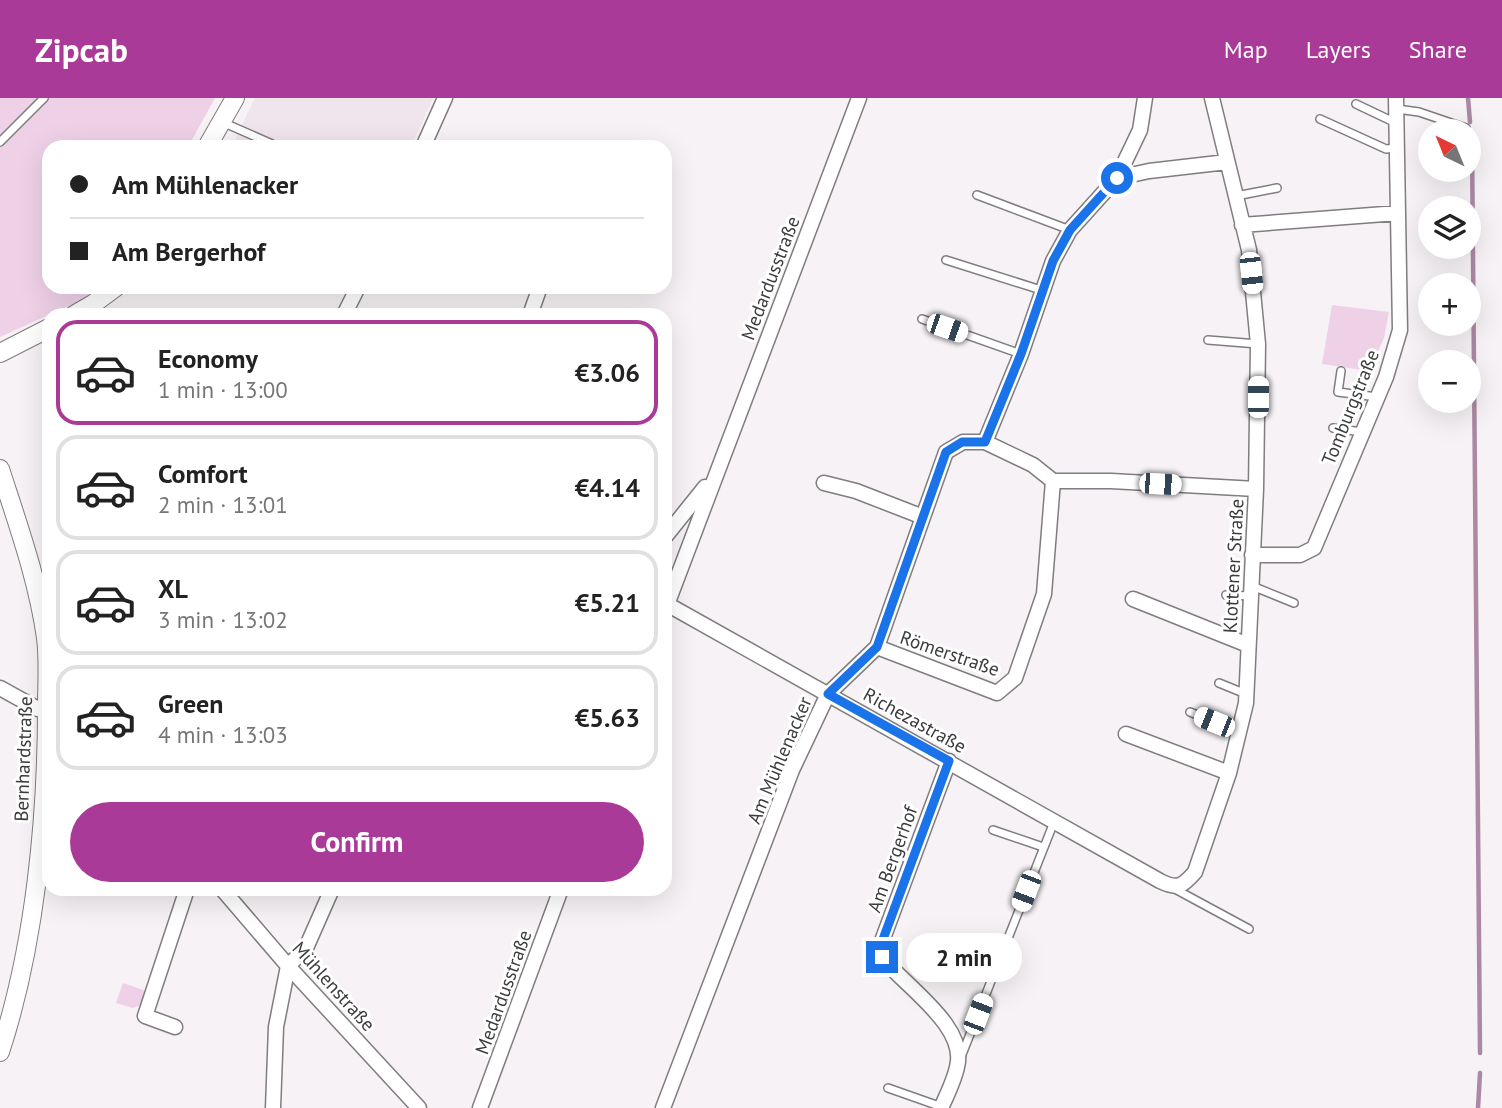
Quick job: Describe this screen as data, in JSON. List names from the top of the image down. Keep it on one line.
{"streets":{"street":["Medardusstraße","Tomburgstraße","Klottener Straße","Römerstraße","Richezastraße","Bernhardstraße","Am Mühlenacker","Am Bergerhof","Mühlenstraße"]},"crossings":[["Tomburgstraße","Klottener Straße"],["Klottener Straße","Römerstraße"],["Klottener Straße","Richezastraße"],["Römerstraße","Am Mühlenacker"],["Richezastraße","Am Mühlenacker"],["Richezastraße","Am Bergerhof"]],"north":"top left","page":{"header":"Zipcab","nav":["Map","Layers","Share"],"map_buttons":["+","−"],"banner":["Am Mühlenacker","Am Bergerhof"],"list":[{"name":"Economy","note":"1 min · 13:00","value":"€3.06"},{"name":"Comfort","note":"2 min · 13:01","value":"€4.14"},{"name":"XL","note":"3 min · 13:02","value":"€5.21"},{"name":"Green","note":"4 min · 13:03","value":"€5.63"}],"buttons":"Confirm","bubble":"2 min"}}
